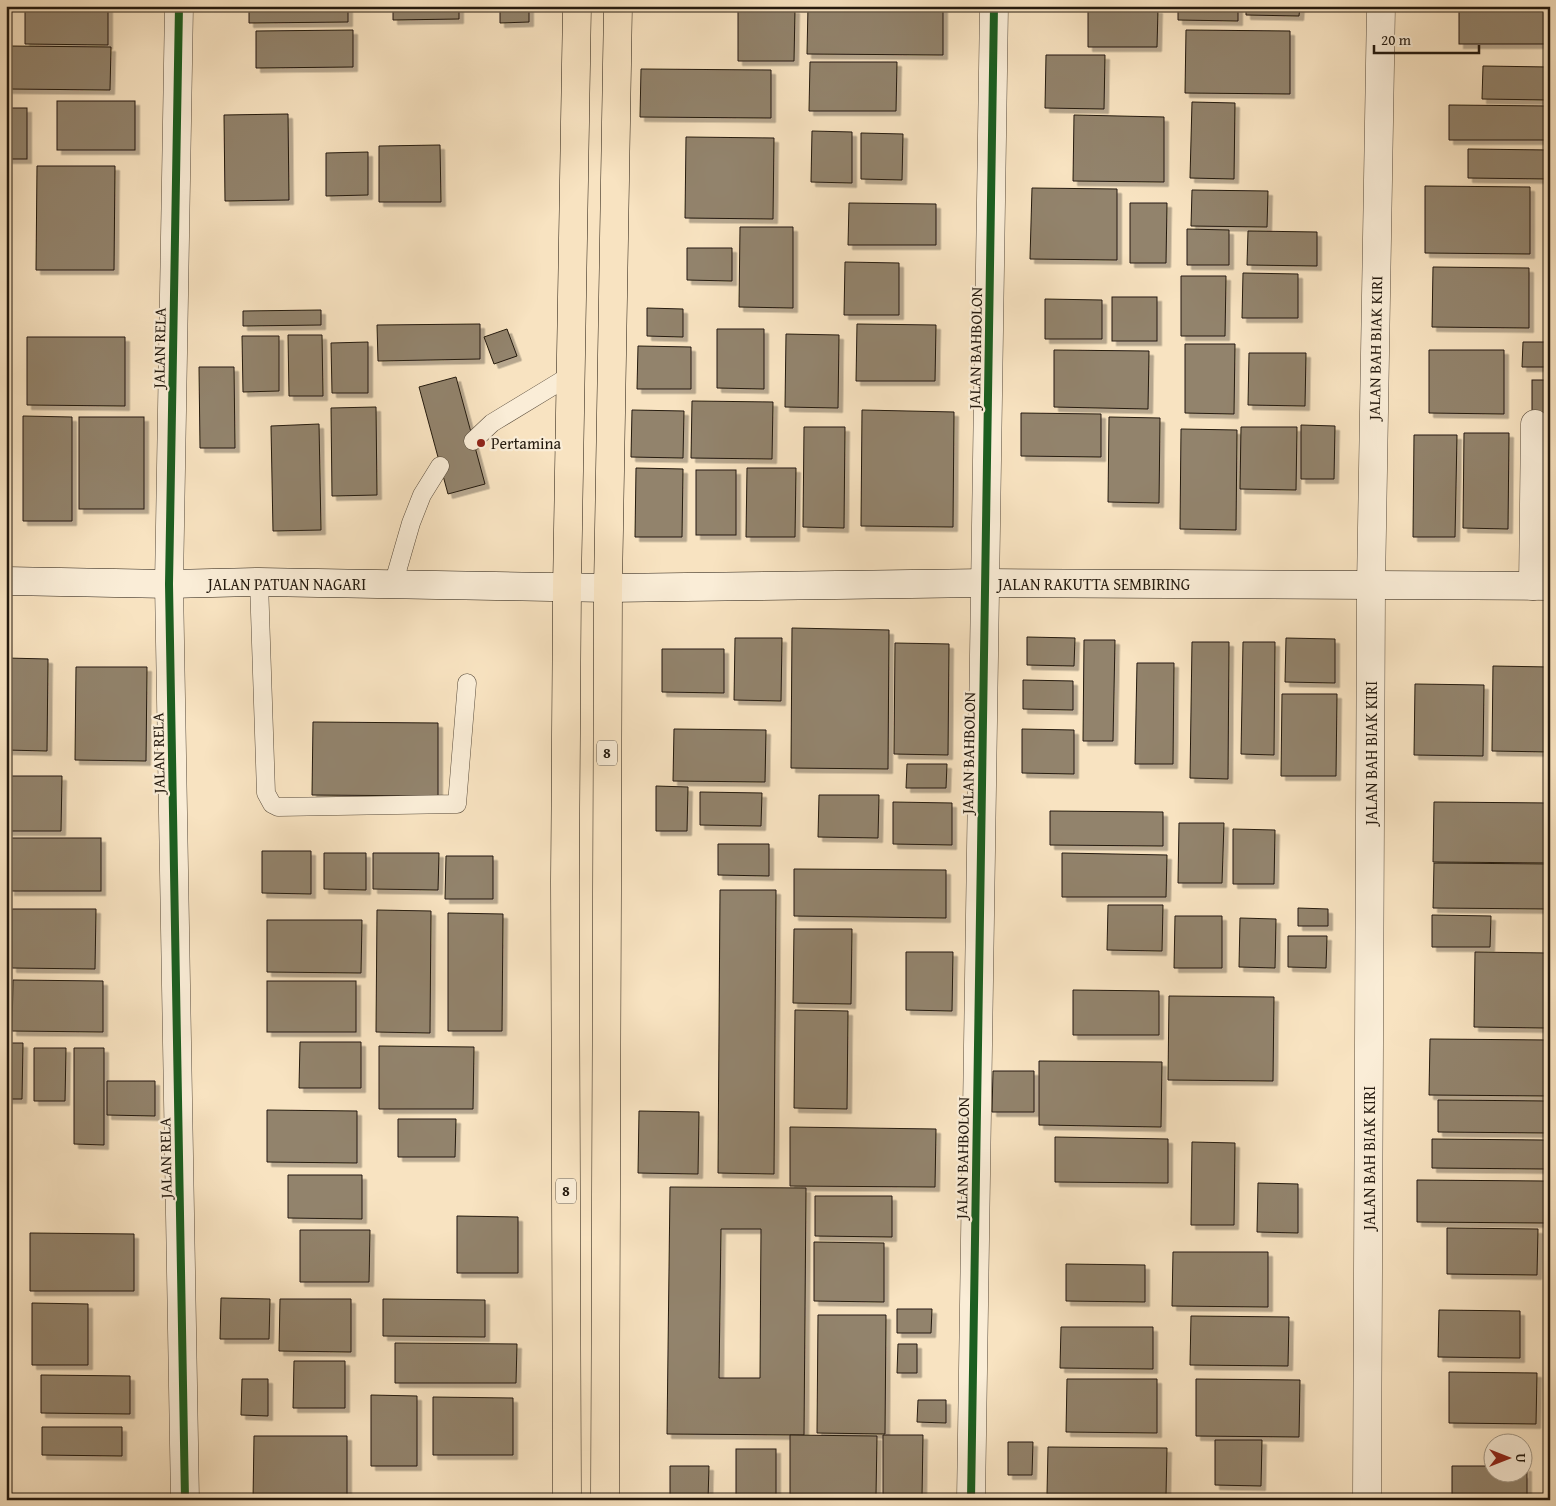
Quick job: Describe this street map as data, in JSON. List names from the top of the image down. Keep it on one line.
{"streets":{"highway":["8"],"street":["JALAN RELA","JALAN BAHBOLON","JALAN BAH BIAK KIRI","JALAN PATUAN NAGARI","JALAN RAKUTTA SEMBIRING"]},"crossings":[["JALAN RELA","JALAN PATUAN NAGARI"],["JALAN BAHBOLON","JALAN RAKUTTA SEMBIRING"],["JALAN BAH BIAK KIRI","JALAN RAKUTTA SEMBIRING"],["JALAN PATUAN NAGARI","JALAN RAKUTTA SEMBIRING"],["JALAN PATUAN NAGARI","8"],["JALAN RAKUTTA SEMBIRING","8"]],"places":["Pertamina"],"scale_bar":"20 m","north":"right"}
